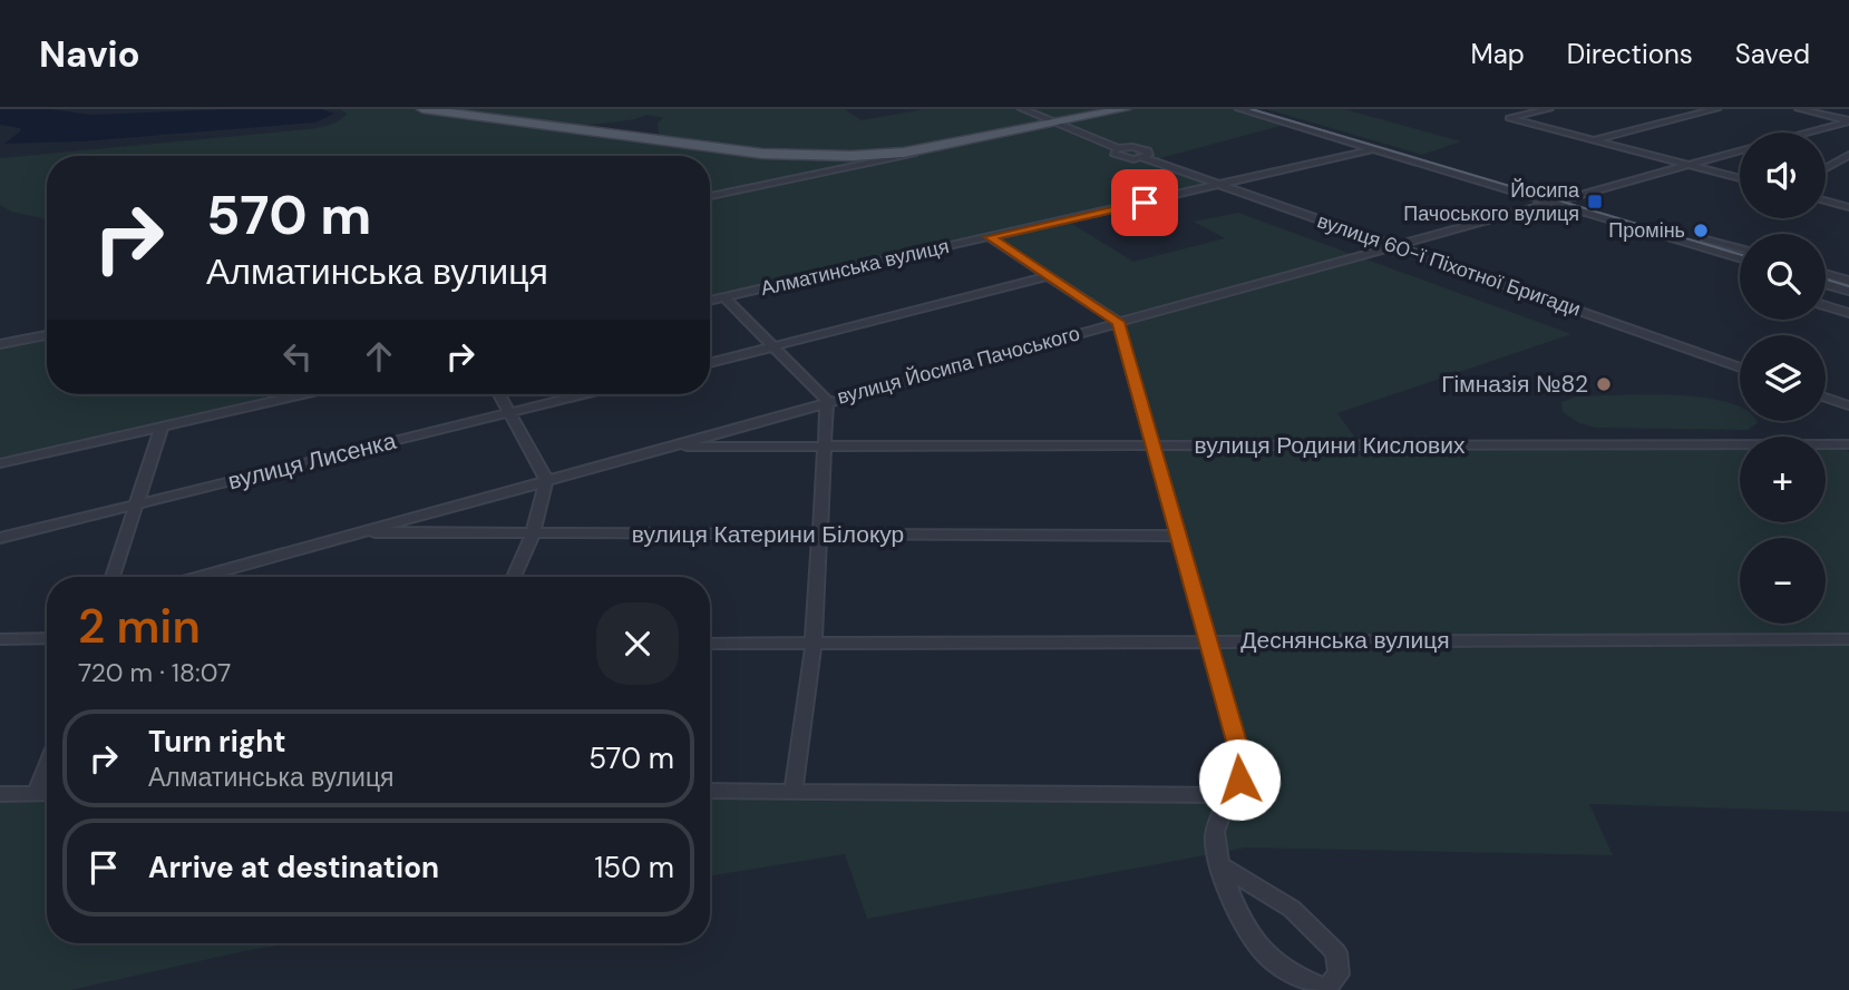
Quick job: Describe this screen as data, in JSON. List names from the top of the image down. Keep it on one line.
{"streets":{"street":["вулиця 60-ї Піхотної Бригади","Алматинська вулиця","вулиця Йосипа Пачоського","вулиця Родини Кислових","вулиця Лисенка","вулиця Катерини Білокур","Деснянська вулиця"]},"crossings":[["вулиця 60-ї Піхотної Бригади","Алматинська вулиця"],["вулиця 60-ї Піхотної Бригади","вулиця Йосипа Пачоського"],["вулиця Йосипа Пачоського","вулиця Родини Кислових"],["вулиця Йосипа Пачоського","вулиця Катерини Білокур"]],"places":{"transit":["Йосипа Пачоського вулиця"],"other":["Промінь","Гімназія №82"]},"page":{"header":"Navio","nav":["Map","Directions","Saved"],"map_buttons":["+","−"],"turn":["570 m","Алматинська вулиця"],"heading":["2 min","720 m · 18:07"],"list":[{"name":"Turn right","note":"Алматинська вулиця","value":"570 m"},{"name":"Arrive at destination","value":"150 m"}]}}
